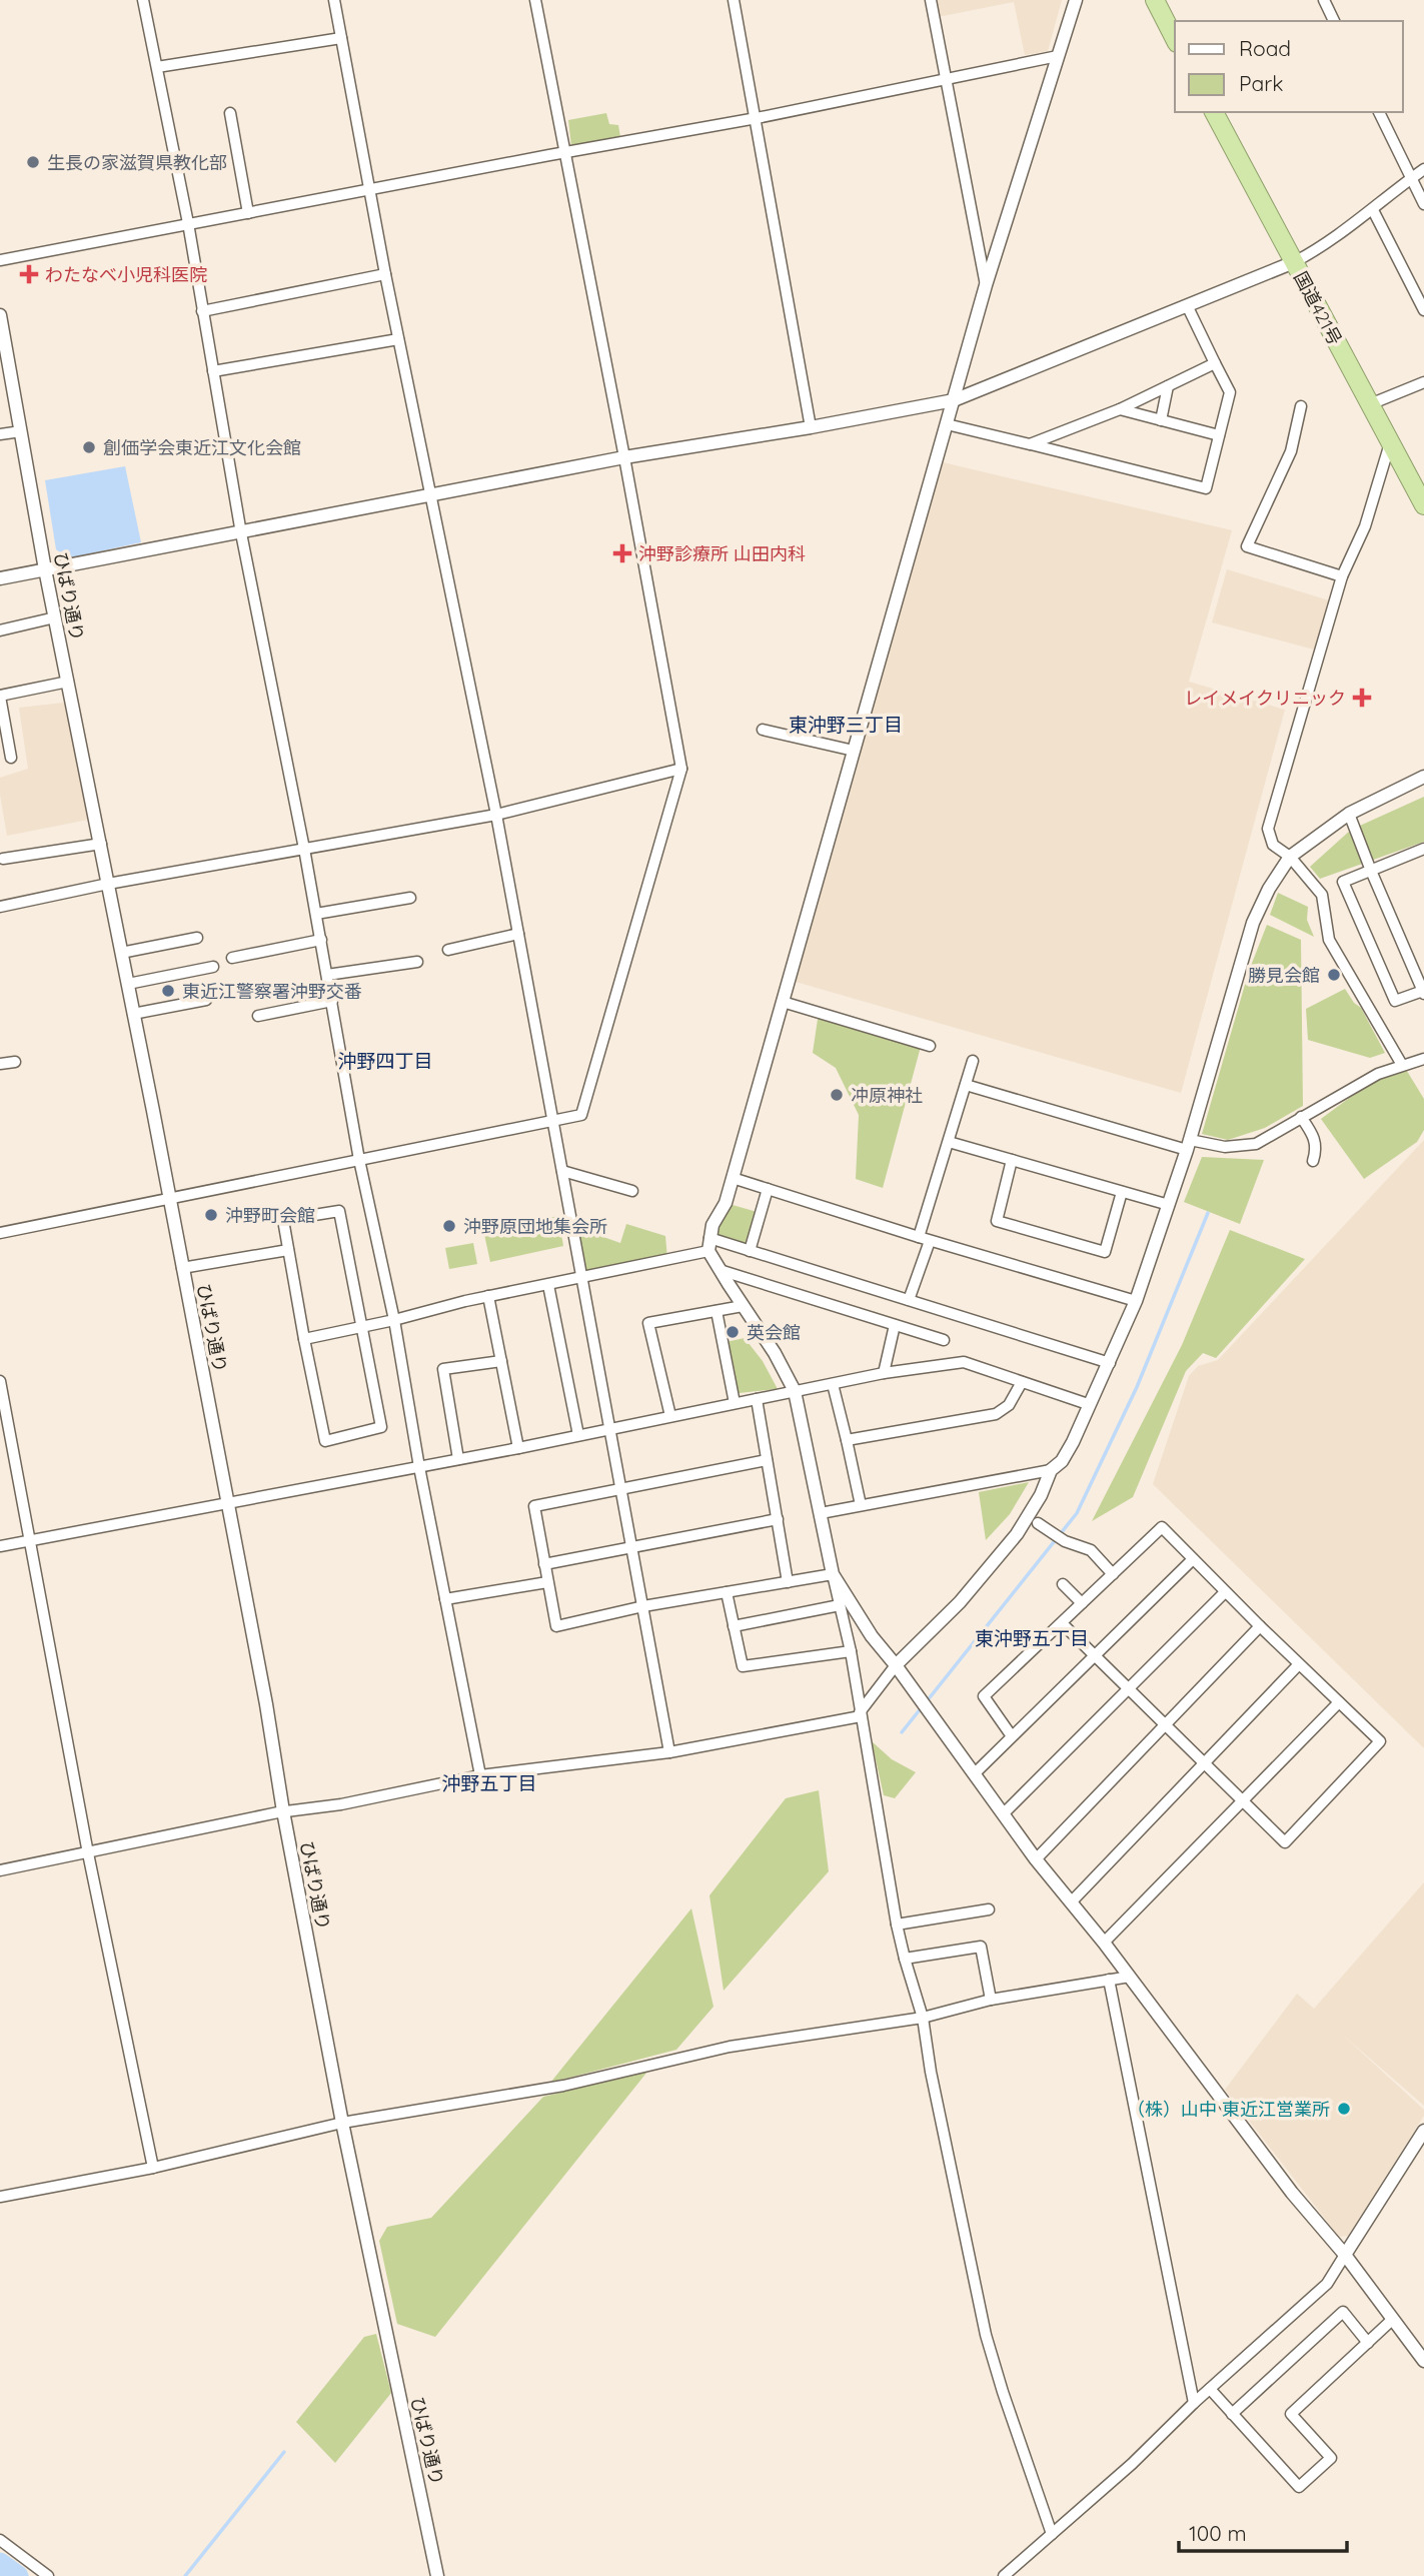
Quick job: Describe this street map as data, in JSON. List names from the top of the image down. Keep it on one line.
{"streets":{"highway":["国道421号"],"street":["ひばり通り"]},"districts":["東沖野三丁目","沖野四丁目","東沖野五丁目","沖野五丁目"],"places":{"other":["生長の家滋賀県教化部","創価学会東近江文化会館","勝見会館","東近江警察署沖野交番","冲原神社","沖野町会館","沖野原団地集会所","英会館","（株）山中 東近江営業所"],"health":["わたなべ小児科医院","沖野診療所 山田内科","レイメイクリニック"]},"legend":["Road","Park"],"scale_bar":"100 m"}
